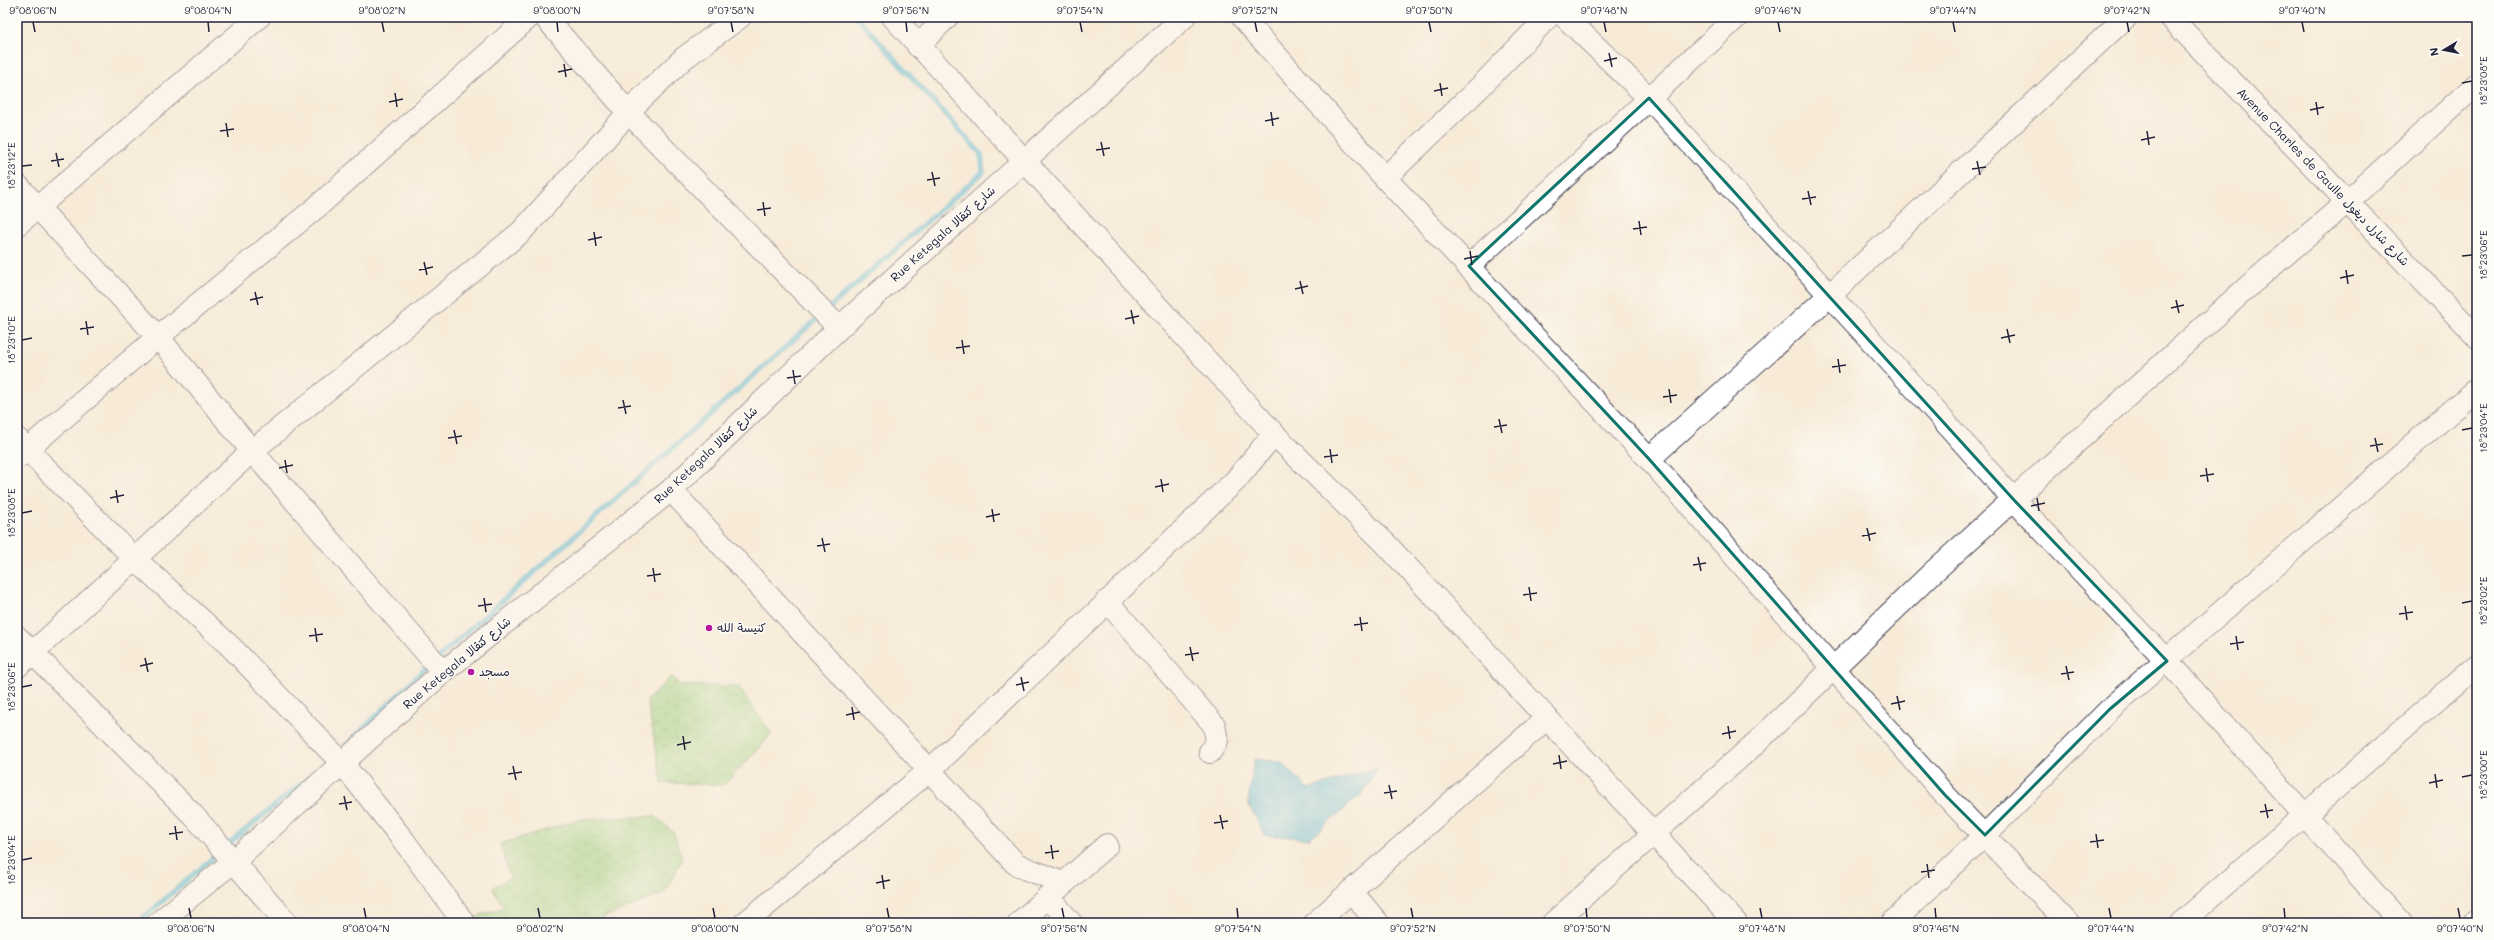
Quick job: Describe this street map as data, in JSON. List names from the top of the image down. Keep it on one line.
{"streets":{"street":["Avenue Charles de Gaulle شارع شارل ديغول","Rue Ketegala شارع كتقالا"]},"places":["كنيسة الله","مسجد"],"north":"left","coordinates":["9°08'06\"N","9°08'04\"N","9°08'02\"N","9°08'00\"N","9°07'58\"N","9°07'56\"N","9°07'54\"N","9°07'52\"N","9°07'50\"N","9°07'48\"N","9°07'46\"N","9°07'44\"N","9°07'42\"N","9°07'40\"N","18°23'08\"E","18°23'12\"E","18°23'06\"E","18°23'10\"E","18°23'04\"E","18°23'02\"E","18°23'00\"E"]}
